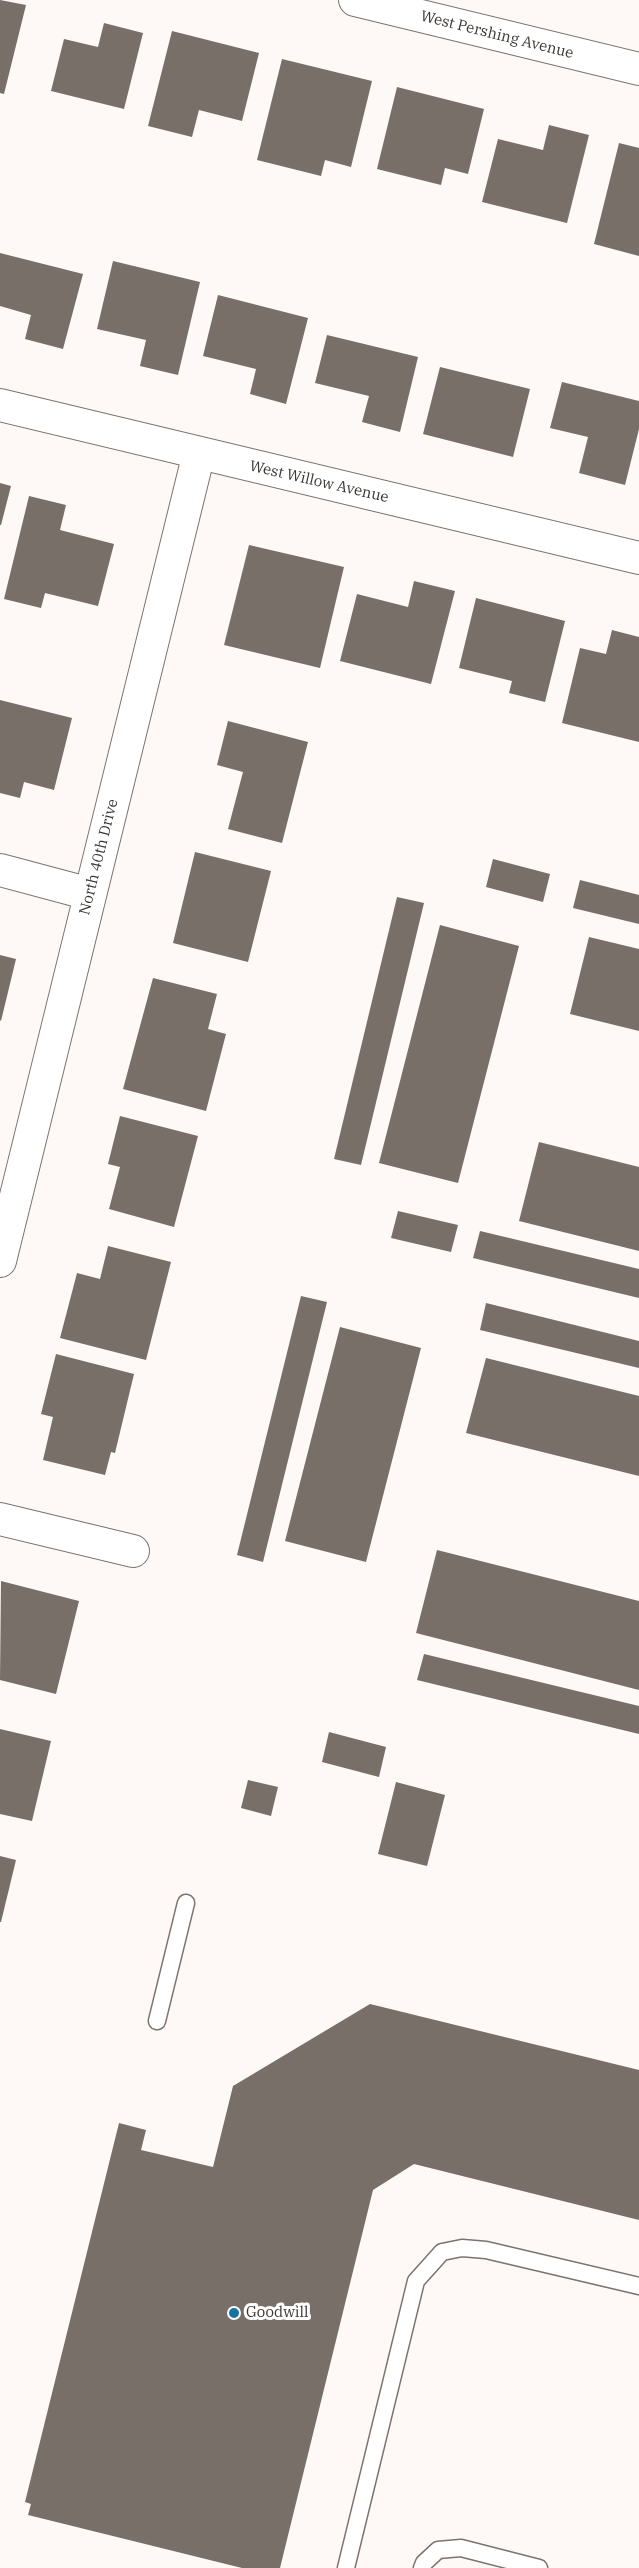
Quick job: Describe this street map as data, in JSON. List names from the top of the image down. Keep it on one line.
{"streets":{"street":["West Pershing Avenue","West Willow Avenue","North 40th Drive"]},"crossings":[["West Willow Avenue","North 40th Drive"]],"places":["Goodwill"]}
